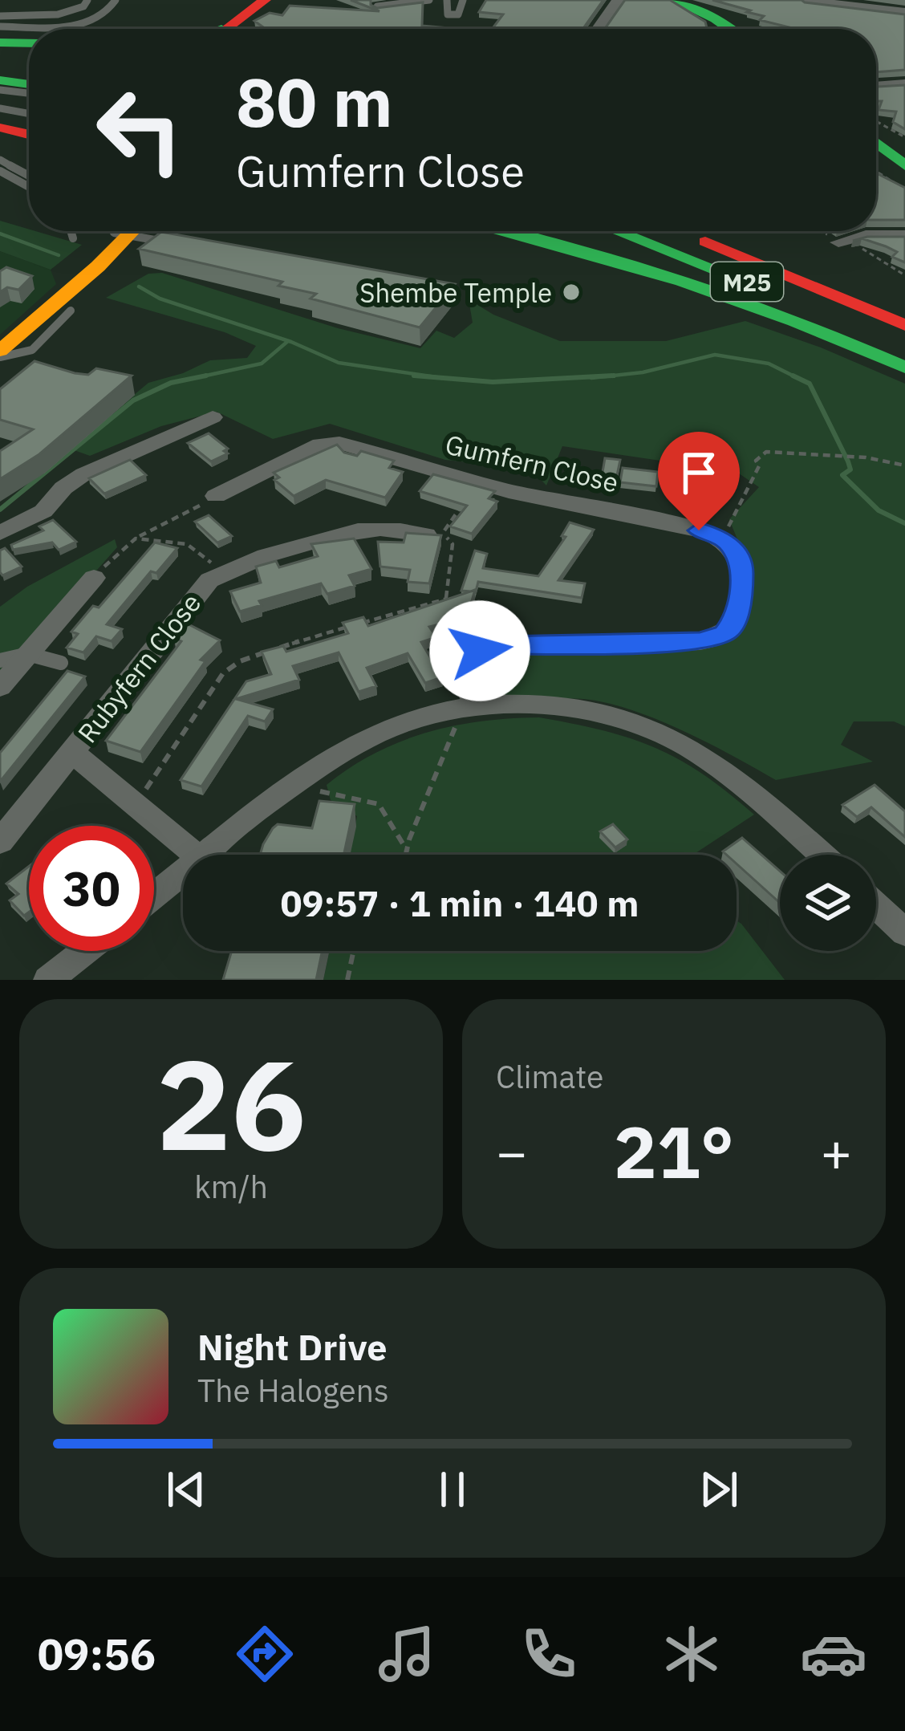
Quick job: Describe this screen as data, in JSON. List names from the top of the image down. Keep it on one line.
{"streets":{"main road":["M25"],"street":["Gumfern Close","Rubyfern Close"]},"places":["Shembe Temple"],"page":{"turn":["80 m","Gumfern Close"],"limit":"30","trip":"09:57 · 1 min · 140 m","tile":[["26","km/h"],"Climate"],"heat":["−","21°","+"],"song":["Night Drive","The Halogens"],"tabs":"09:56"}}
